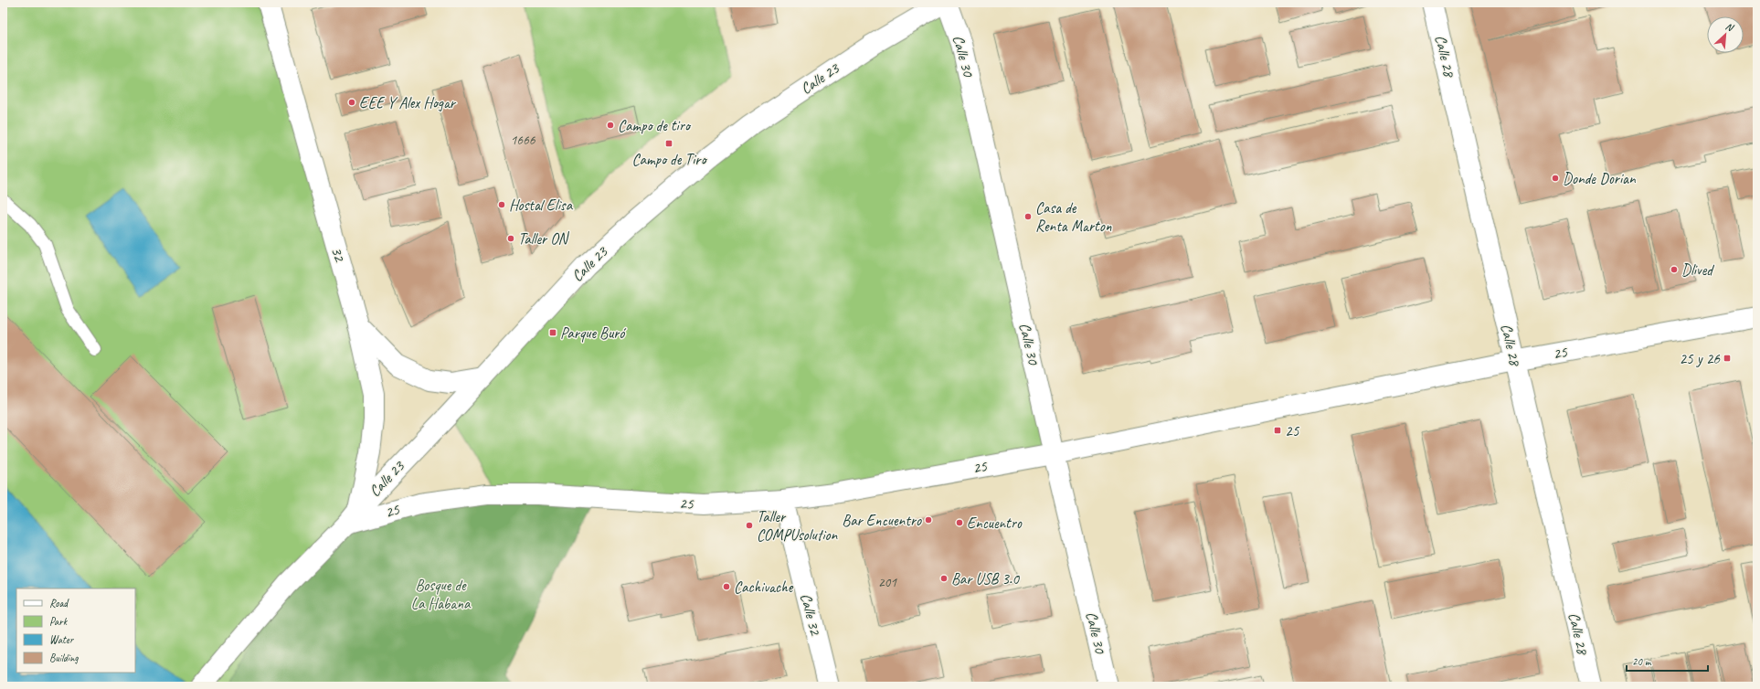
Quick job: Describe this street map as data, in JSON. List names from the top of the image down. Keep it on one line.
{"streets":{"main road":["Calle 30","Calle 28","Calle 23","32","25","Calle 32"]},"crossings":[["Calle 30","Calle 23"],["Calle 30","25"],["Calle 28","25"],["Calle 23","32"],["Calle 23","25"],["32","25"],["25","Calle 32"]],"parks":["Bosque de La Habana"],"places":{"other":["EEE Y Alex Hogar","Campo de tiro","Donde Dorian","Hostal Elisa","Casa de Renta Marton","Taller ON","Dlived","Bar Encuentro","Encuentro","Taller COMPUsolution","Bar USB 3.0","Cachivache"],"transit":["Campo de Tiro","Parque Buró","25 y 26","25"]},"house_numbers":["1666","201"],"legend":["Road","Park","Water","Building"],"scale_bar":"20 m","north":"top right"}
